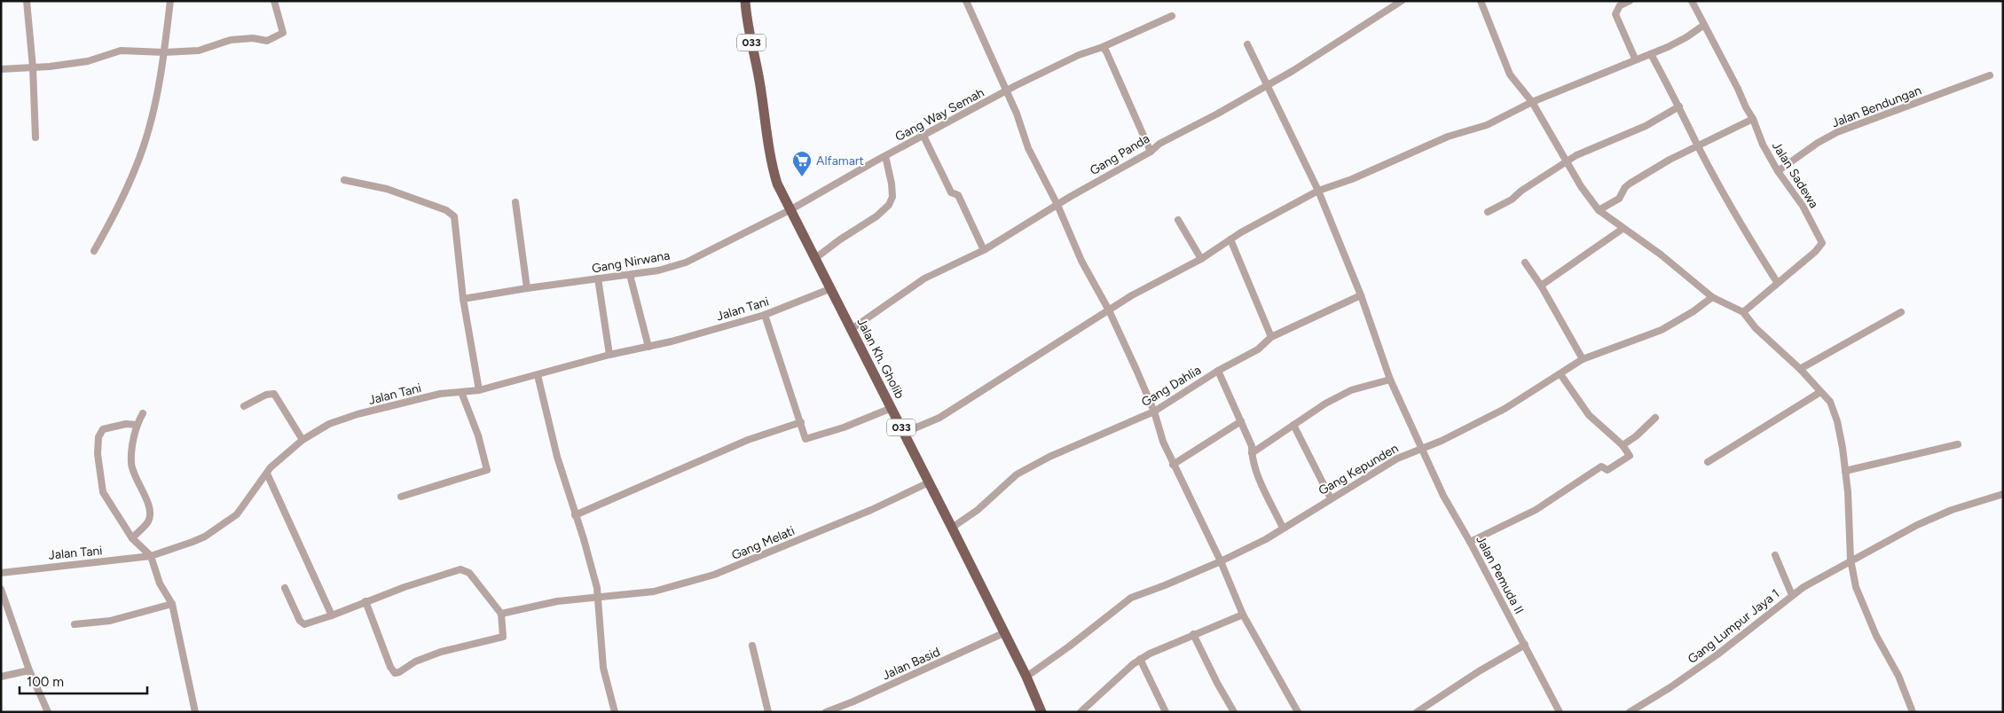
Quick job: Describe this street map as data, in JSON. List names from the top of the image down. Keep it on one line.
{"streets":{"main road":["033","Jalan Kh. Gholib"],"street":["Jalan Bendungan","Gang Way Semah","Gang Panda","Jalan Sadewa","Gang Nirwana","Jalan Tani","Gang Dahlia","Gang Kepunden","Gang Melati","Jalan Pemuda II","Gang Lumpur Jaya 1","Jalan Basid"]},"crossings":[["Jalan Bendungan","Jalan Sadewa"],["Gang Way Semah","Gang Nirwana"],["Gang Way Semah","Jalan Kh. Gholib"],["Gang Panda","Jalan Kh. Gholib"],["Gang Panda","Jalan Pemuda II"],["Gang Nirwana","Jalan Kh. Gholib"],["Jalan Tani","Jalan Kh. Gholib"],["Jalan Kh. Gholib","Gang Dahlia"],["Jalan Kh. Gholib","Gang Kepunden"],["Jalan Kh. Gholib","Gang Melati"],["Jalan Kh. Gholib","Jalan Basid"],["Gang Dahlia","Jalan Pemuda II"],["Gang Kepunden","Jalan Pemuda II"]],"places":{"supermarket":["Alfamart"]},"scale_bar":"100 m"}
